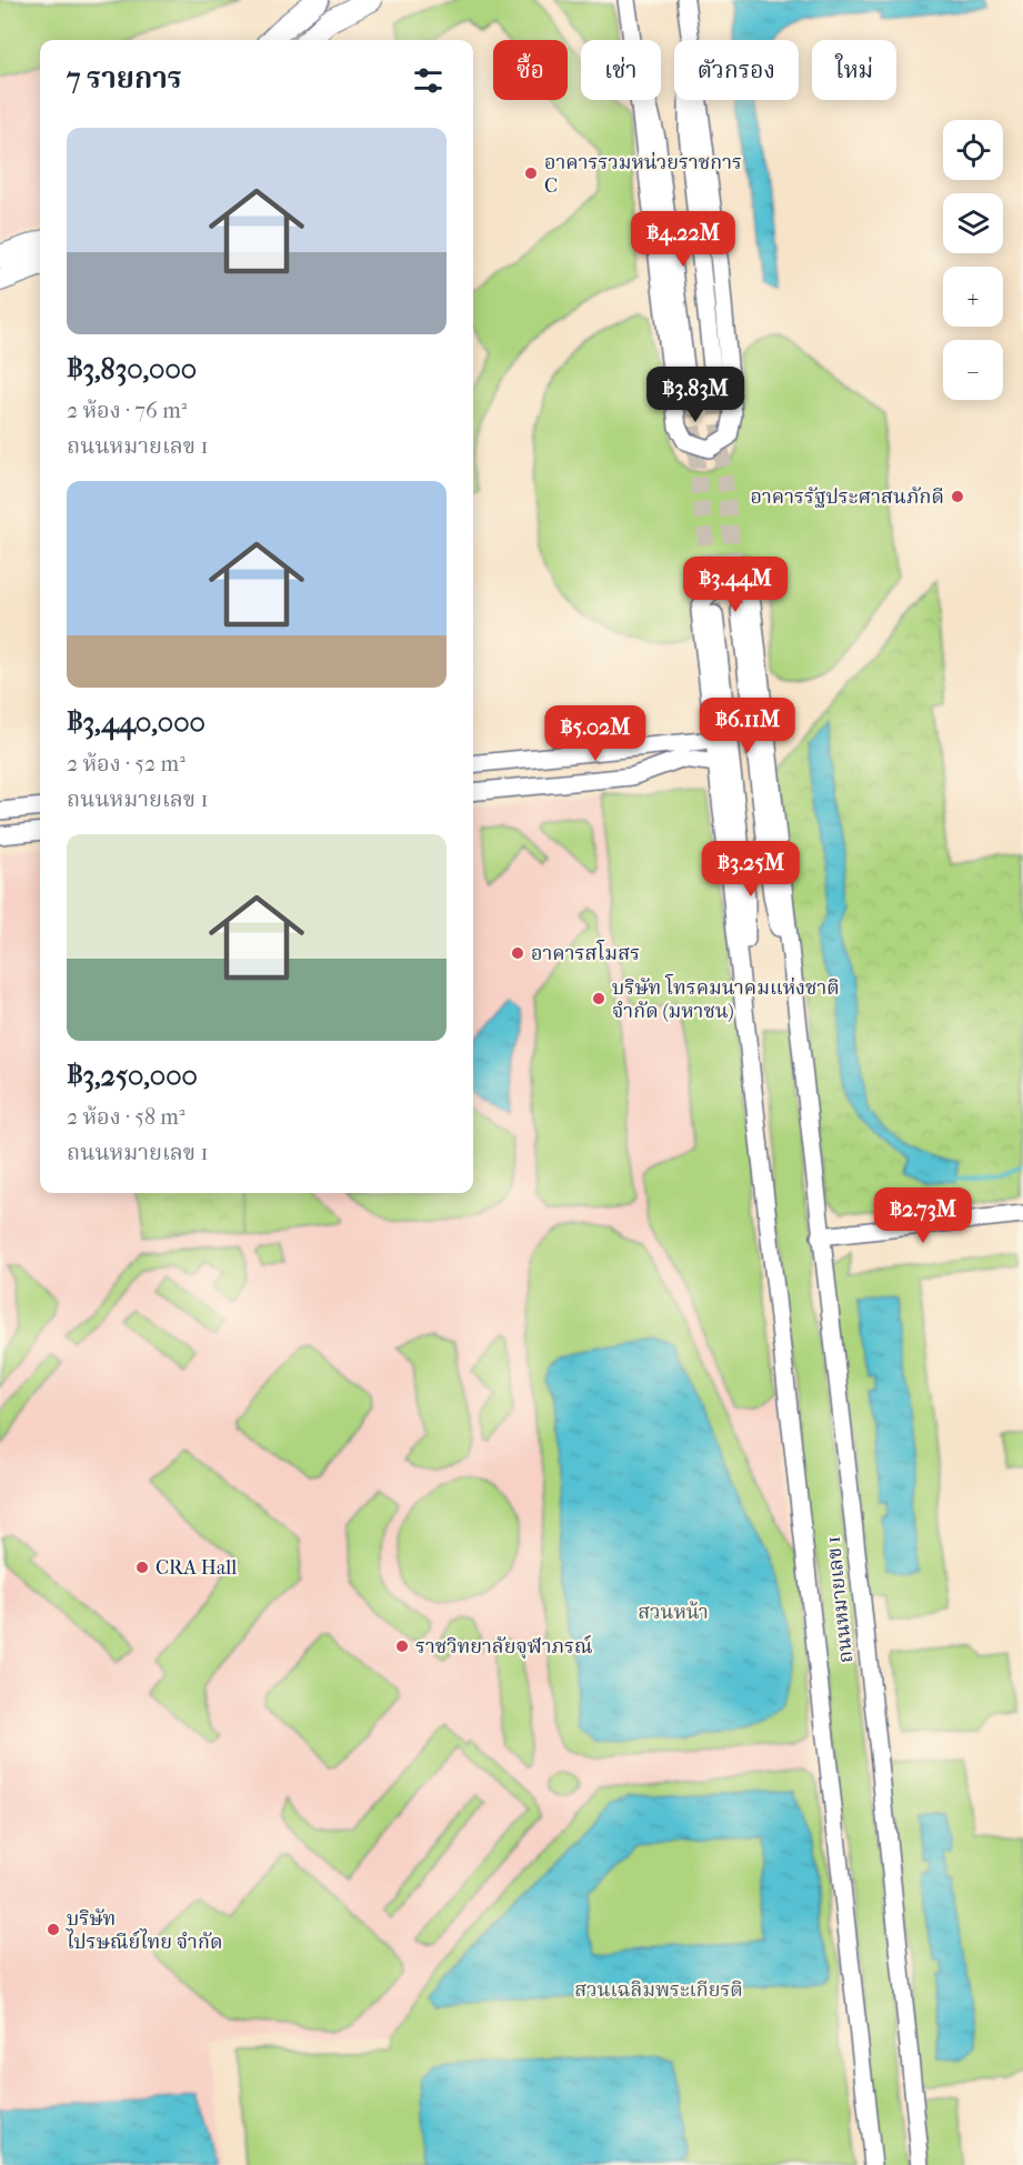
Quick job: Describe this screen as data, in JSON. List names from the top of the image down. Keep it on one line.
{"streets":{"street":["ถนนหมายเลข 1"]},"parks":["สวนหน้า","สวนเฉลิมพระเกียรติ"],"places":["อาคารรวมหน่วยราชการ C","อาคารรัฐประศาสนภักดี","อาคารสโมสร","บริษัท โทรคมนาคมแห่งชาติ จำกัด (มหาชน)","CRA Hall","ราชวิทยาลัยจุฬาภรณ์","บริษัท ไปรษณีย์ไทย จำกัด"],"page":{"chip":["ซื้อ","เช่า","ตัวกรอง","ใหม่"],"heading":"7 รายการ","map_buttons":["+","−"],"list":[{"name":"฿3,830,000","note":"2 ห้อง · 76 m² · ถนนหมายเลข 1"},{"name":"฿3,440,000","note":"2 ห้อง · 52 m² · ถนนหมายเลข 1"},{"name":"฿3,250,000","note":"2 ห้อง · 58 m² · ถนนหมายเลข 1"}],"price":["฿4.22M","฿3.83M","฿3.44M","฿6.11M","฿5.02M","฿3.25M","฿2.73M"]}}
